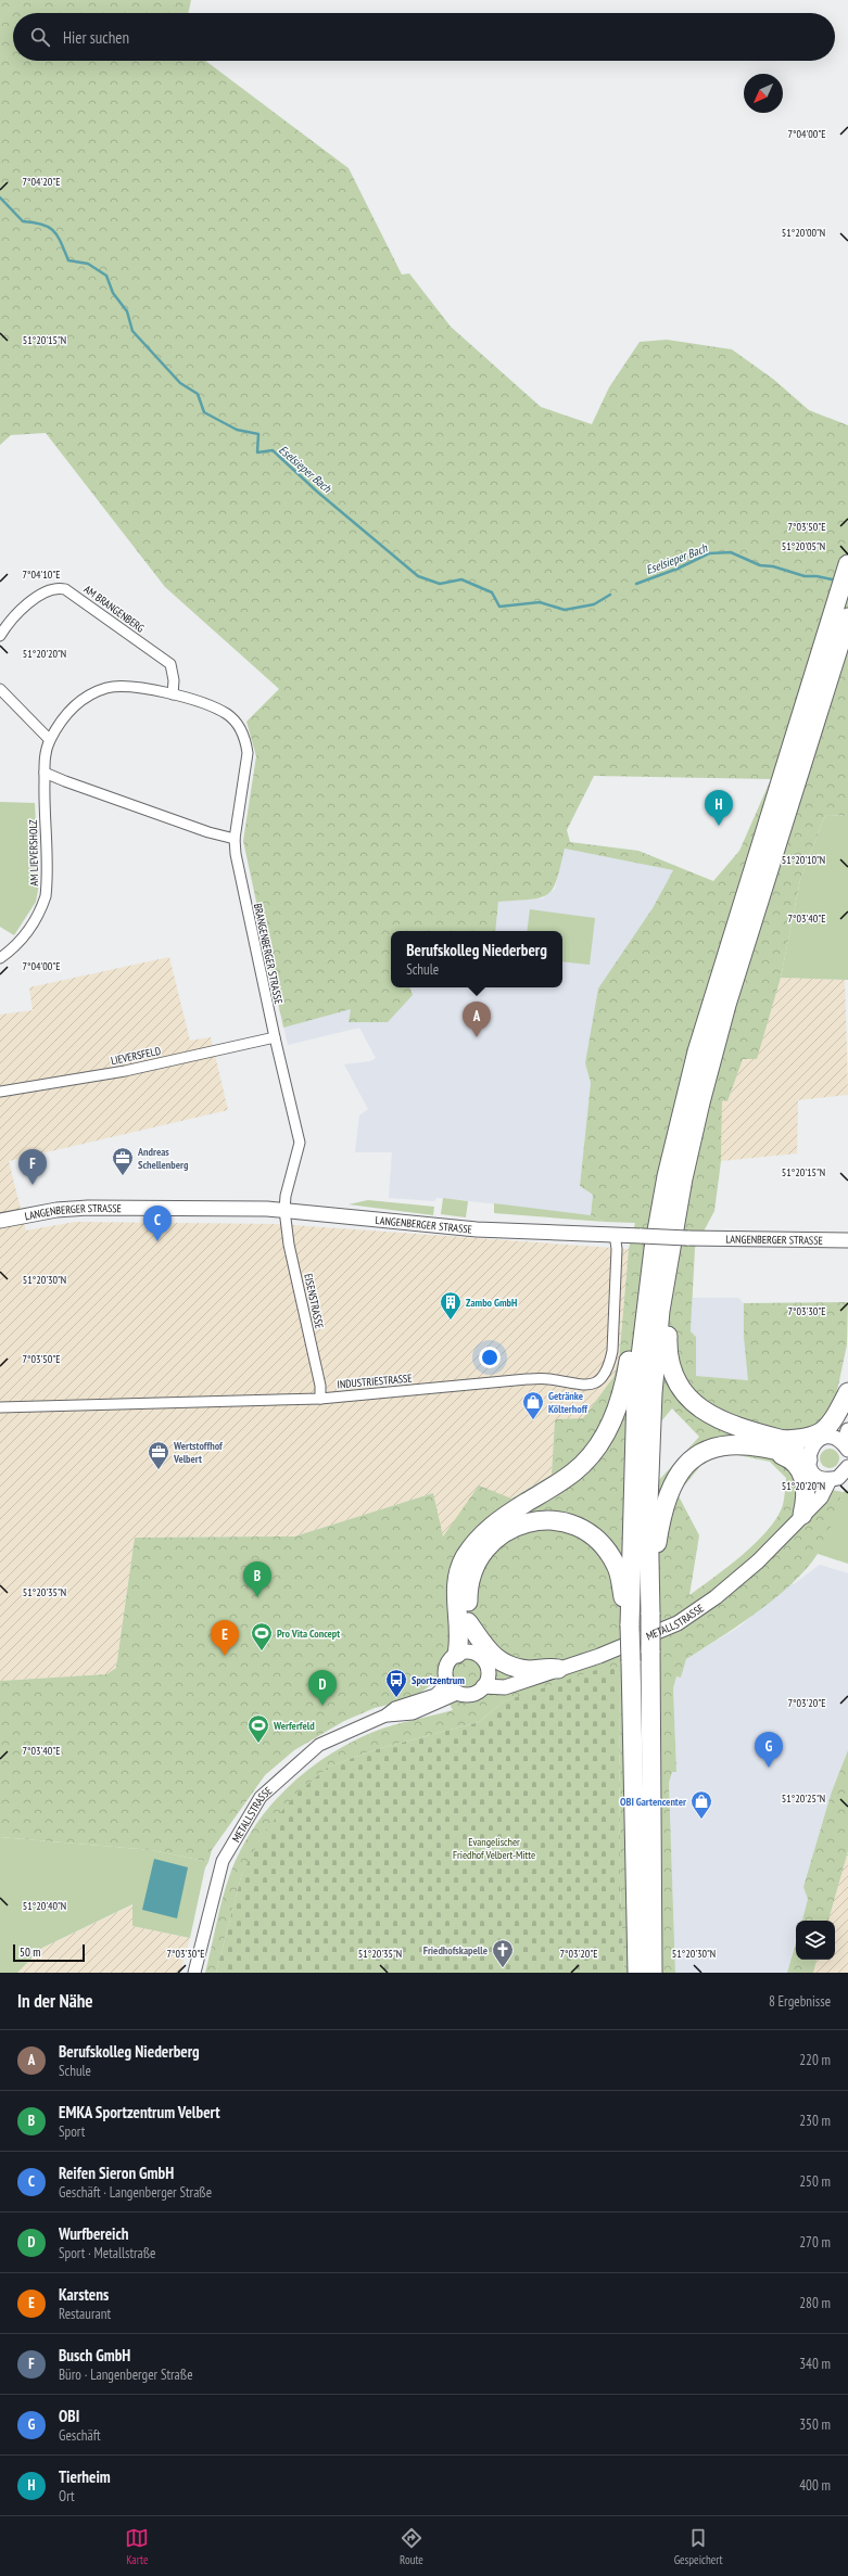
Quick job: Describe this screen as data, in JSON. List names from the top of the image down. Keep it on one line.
{"streets":{"main road":["LANGENBERGER STRASSE","METALLSTRASSE"],"street":["AM BRANGENBERG","AM LIEVERSHOLZ","BRANGENBERGER STRASSE","LIEVERSFELD","EISENSTRASSE","INDUSTRIESTRASSE"]},"crossings":[["AM BRANGENBERG","BRANGENBERGER STRASSE"],["BRANGENBERGER STRASSE","LIEVERSFELD"],["BRANGENBERGER STRASSE","LANGENBERGER STRASSE"],["BRANGENBERGER STRASSE","EISENSTRASSE"],["LANGENBERGER STRASSE","EISENSTRASSE"],["LANGENBERGER STRASSE","INDUSTRIESTRASSE"],["EISENSTRASSE","INDUSTRIESTRASSE"]],"water":["Eselsieper Bach"],"parks":["Evangelischer Friedhof Velbert-Mitte"],"places":{"office":["Andreas Schellenberg","Wertstoffhof Velbert"],"building":["Zambo GmbH"],"shop":["Getränke Költerhoff","OBI Gartencenter"],"sports":["Pro Vita Concept","Werferfeld"],"bus stop":["Sportzentrum"],"church":["Friedhofskapelle"]},"scale_bar":"50 m","north":"bottom left","page":{"search":"Hier suchen","pins":["H","A","F","C","B","E","D","G"],"popup":["Berufskolleg Niederberg","Schule"],"scale":"50 m","heading":["In der Nähe","8 Ergebnisse"],"list":[{"mark":"A","name":"Berufskolleg Niederberg","note":"Schule","value":"220 m"},{"mark":"B","name":"EMKA Sportzentrum Velbert","note":"Sport","value":"230 m"},{"mark":"C","name":"Reifen Sieron GmbH","note":"Geschäft · Langenberger Straße","value":"250 m"},{"mark":"D","name":"Wurfbereich","note":"Sport · Metallstraße","value":"270 m"},{"mark":"E","name":"Karstens","note":"Restaurant","value":"280 m"},{"mark":"F","name":"Busch GmbH","note":"Büro · Langenberger Straße","value":"340 m"},{"mark":"G","name":"OBI","note":"Geschäft","value":"350 m"},{"mark":"H","name":"Tierheim","note":"Ort","value":"400 m"}],"nav":["Karte","Route","Gespeichert"]},"coordinates":["7°04'00\"E","7°04'20\"E","51°20'00\"N","51°20'15\"N","7°03'50\"E","51°20'05\"N","7°04'10\"E","51°20'20\"N","51°20'10\"N","7°03'40\"E","51°20'30\"N","7°03'30\"E","51°20'35\"N","7°03'20\"E","51°20'25\"N","51°20'40\"N"]}
